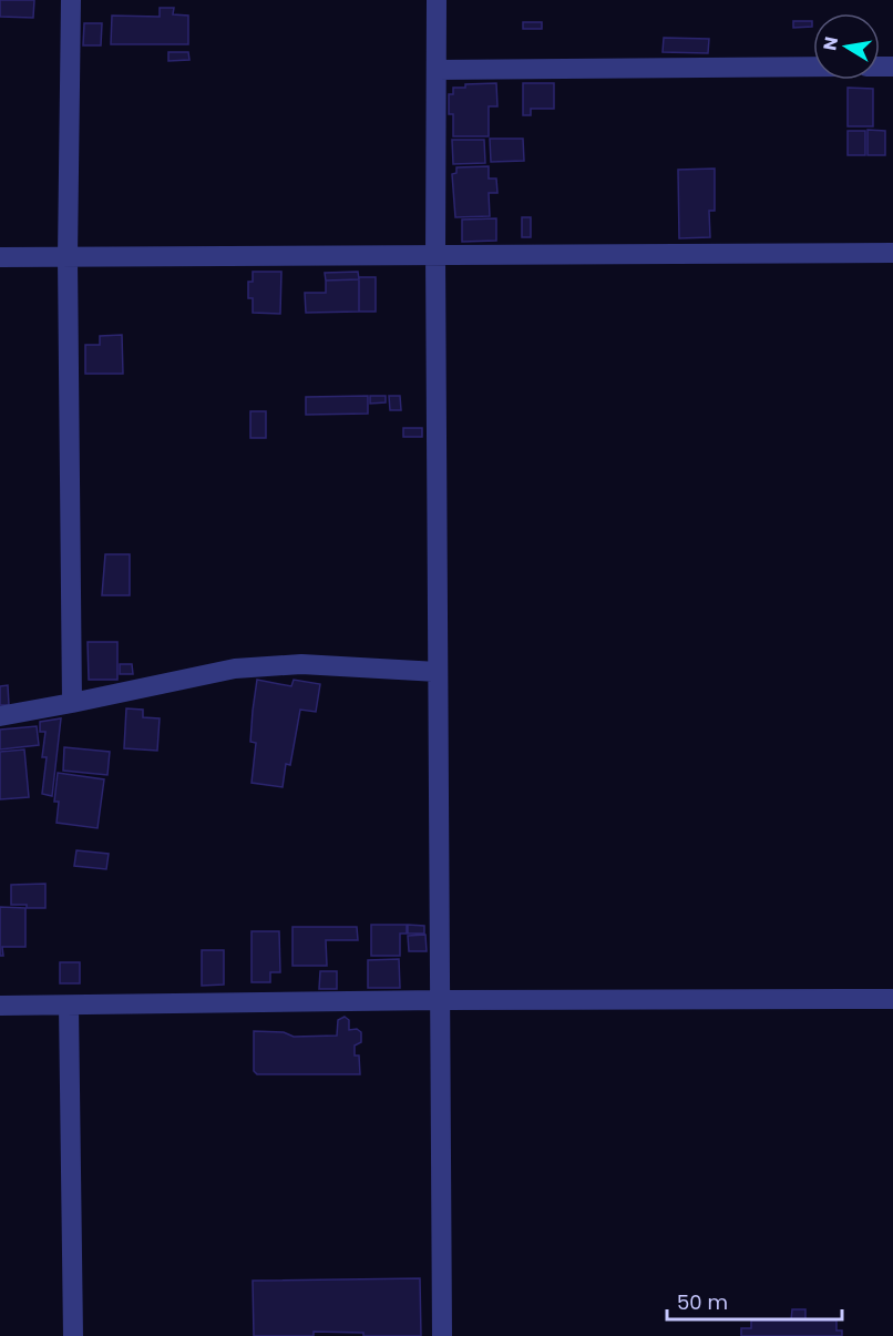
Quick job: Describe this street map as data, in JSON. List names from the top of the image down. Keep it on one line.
{"scale_bar":"50 m","north":"left"}
